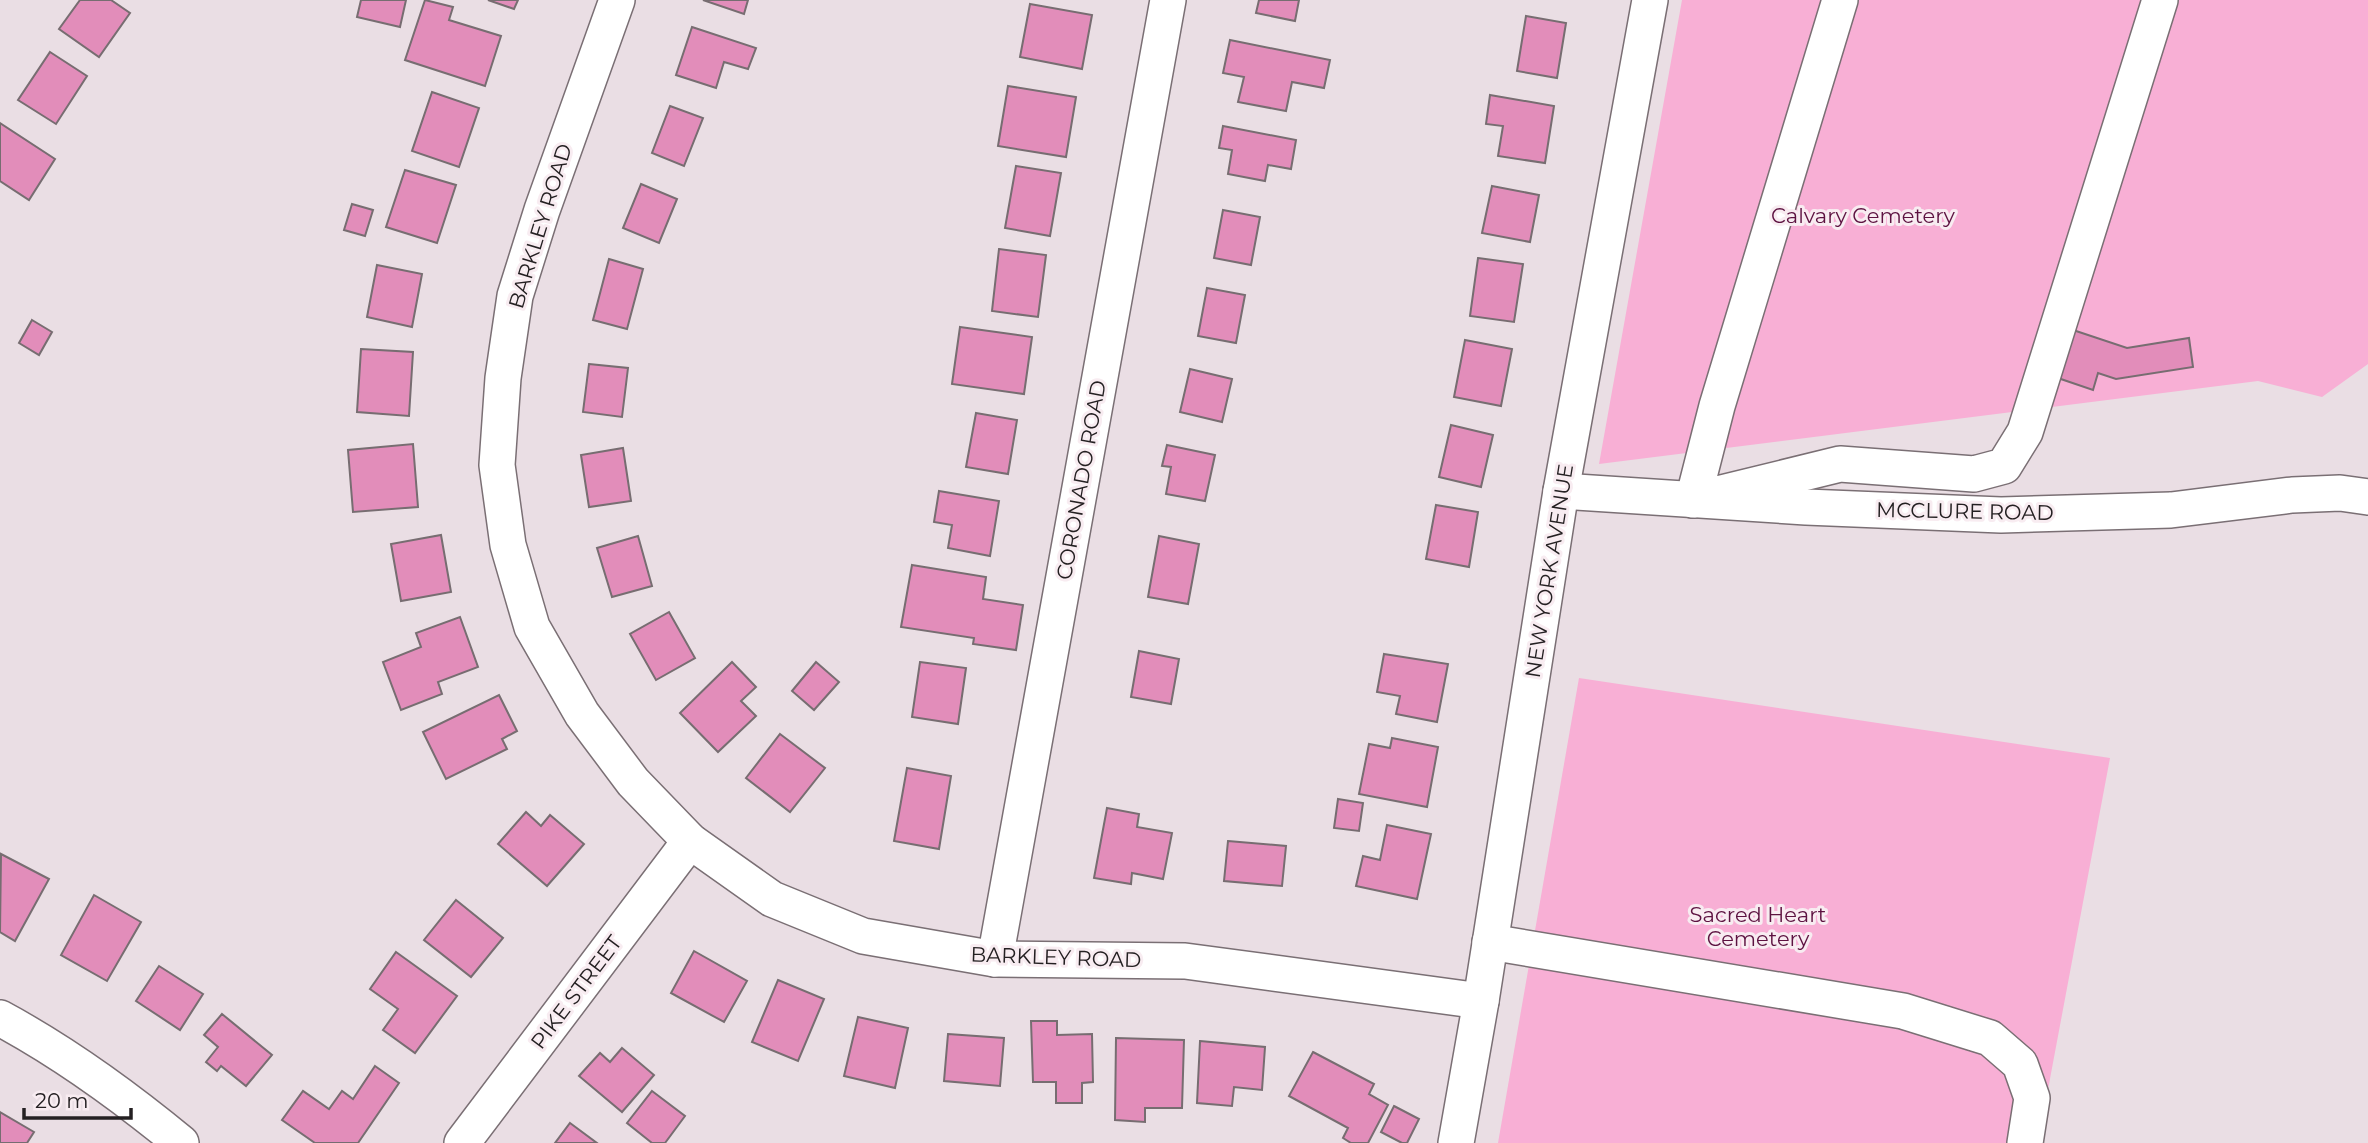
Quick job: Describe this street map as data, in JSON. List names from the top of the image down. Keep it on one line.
{"streets":{"street":["BARKLEY ROAD","CORONADO ROAD","MCCLURE ROAD","NEW YORK AVENUE","PIKE STREET"]},"crossings":[["BARKLEY ROAD","CORONADO ROAD"],["BARKLEY ROAD","NEW YORK AVENUE"],["BARKLEY ROAD","PIKE STREET"],["MCCLURE ROAD","NEW YORK AVENUE"]],"parks":["Calvary Cemetery","Sacred Heart Cemetery"],"scale_bar":"20 m"}
